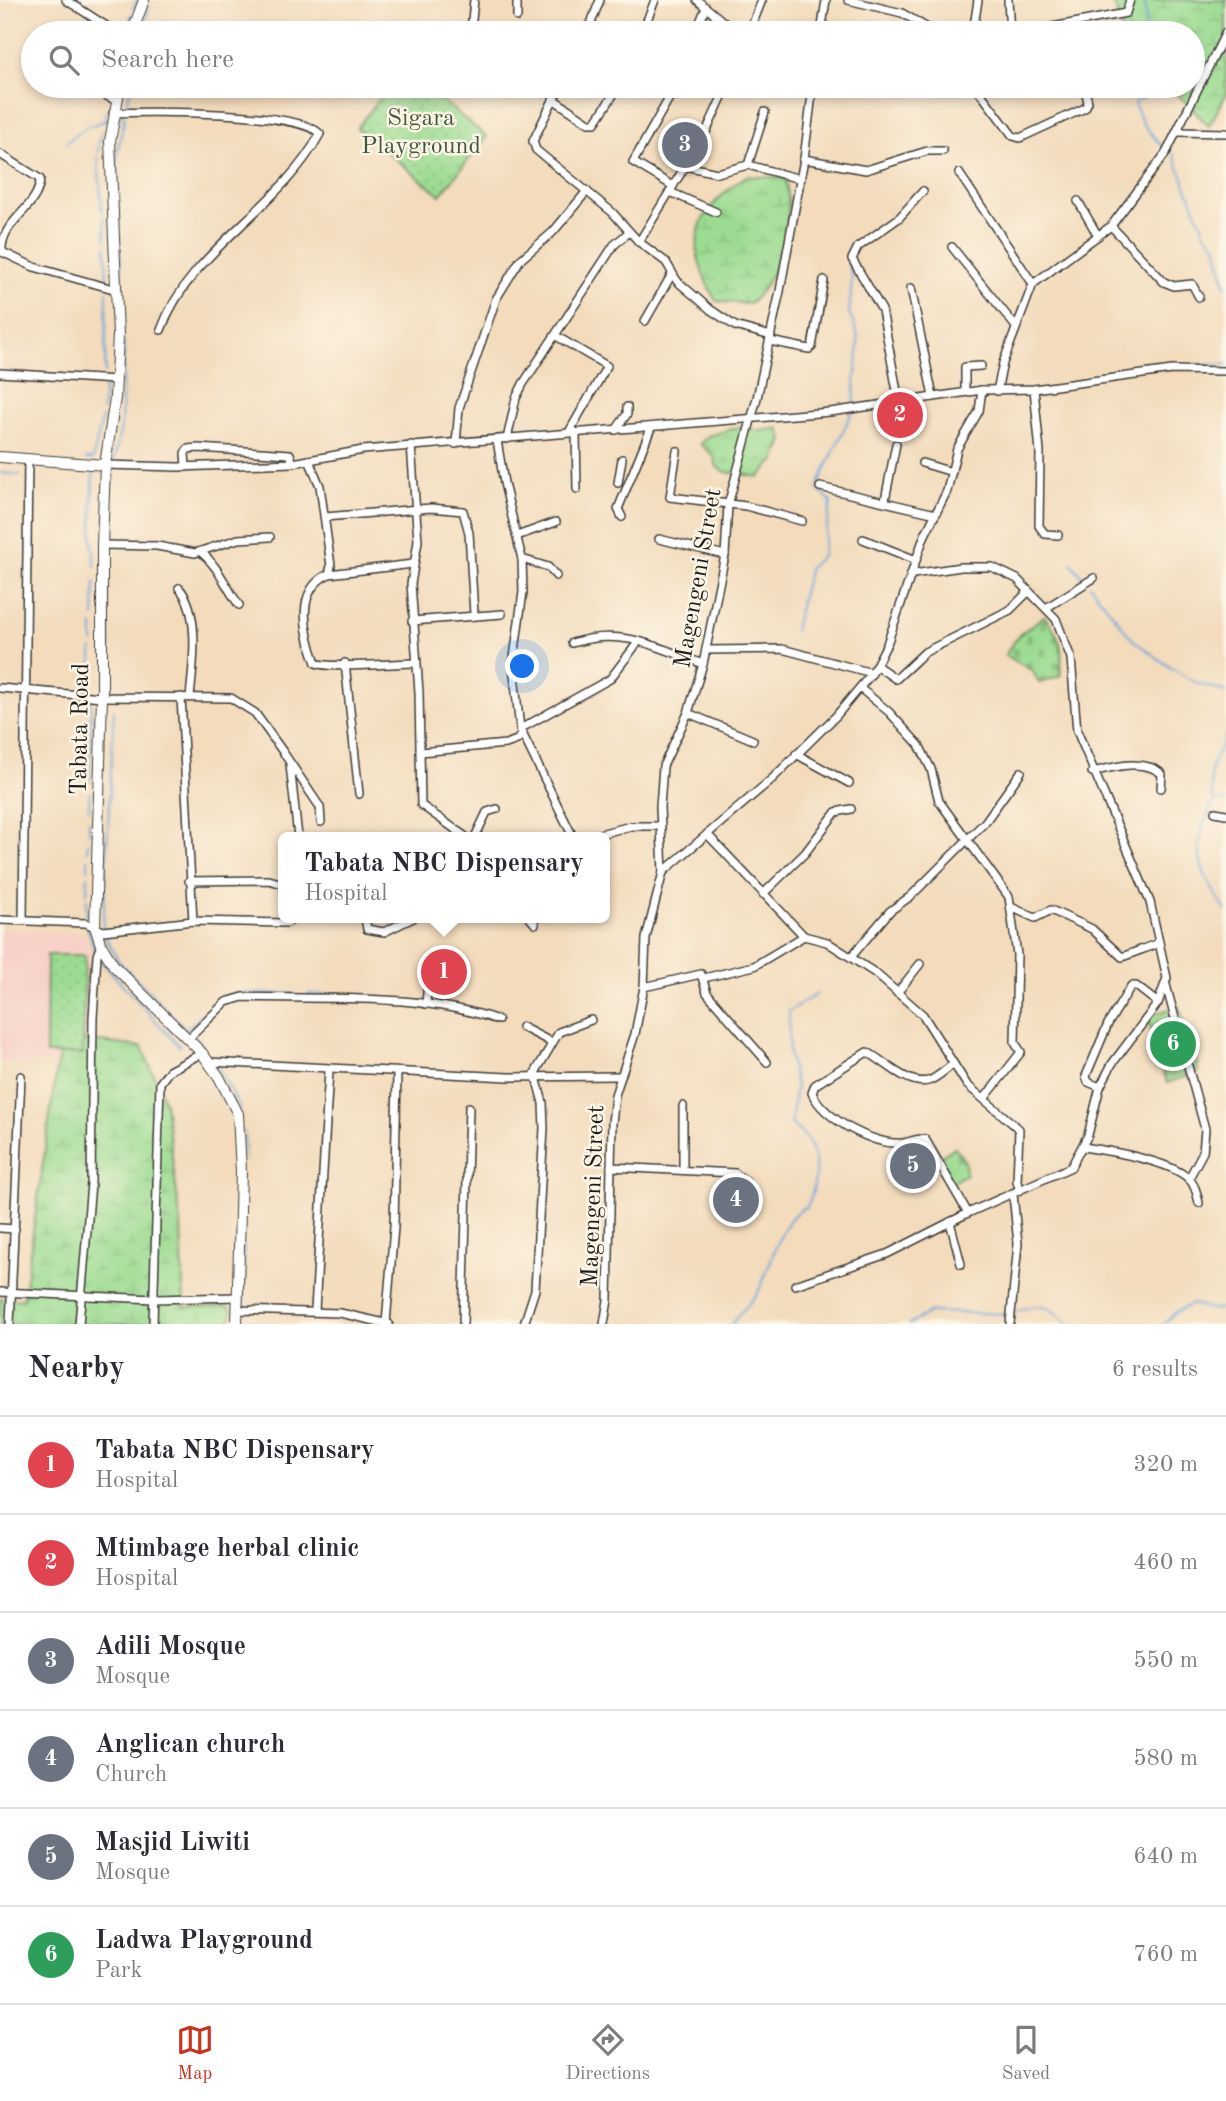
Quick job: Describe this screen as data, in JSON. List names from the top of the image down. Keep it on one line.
{"streets":{"main road":["Tabata Road"],"street":["Magengeni Street"]},"parks":["Sigara Playground"],"page":{"search":"Search here","pins":["3","2","1","6","5","4"],"popup":["Tabata NBC Dispensary","Hospital"],"heading":["Nearby","6 results"],"list":[{"mark":"1","name":"Tabata NBC Dispensary","note":"Hospital","value":"320 m"},{"mark":"2","name":"Mtimbage herbal clinic","note":"Hospital","value":"460 m"},{"mark":"3","name":"Adili Mosque","note":"Mosque","value":"550 m"},{"mark":"4","name":"Anglican church","note":"Church","value":"580 m"},{"mark":"5","name":"Masjid Liwiti","note":"Mosque","value":"640 m"},{"mark":"6","name":"Ladwa Playground","note":"Park","value":"760 m"}],"nav":["Map","Directions","Saved"]}}
